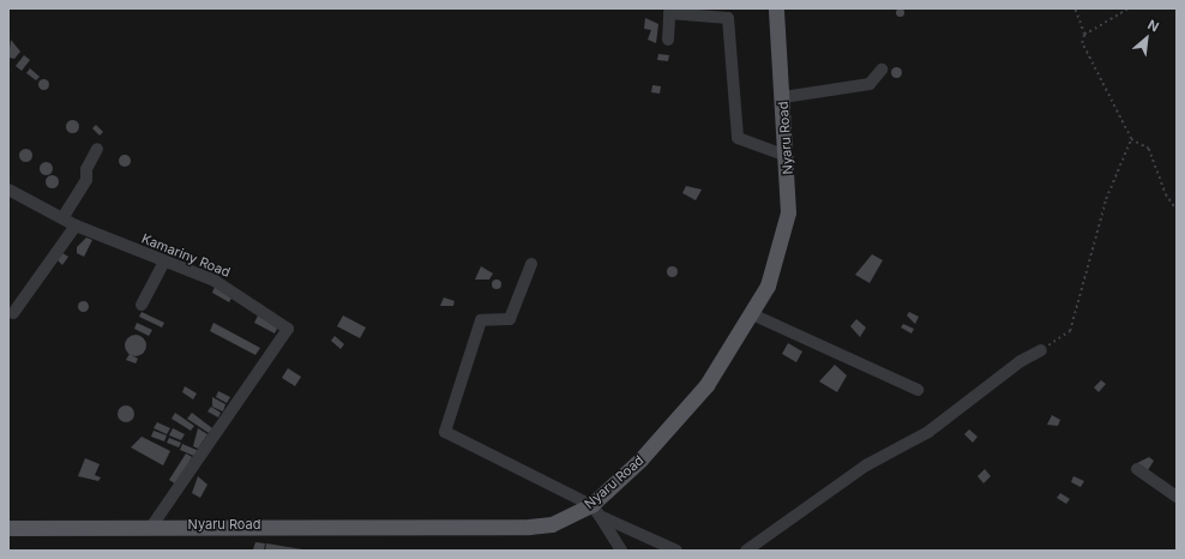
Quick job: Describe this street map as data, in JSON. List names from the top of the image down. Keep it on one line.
{"streets":{"main road":["Nyaru Road"],"street":["Kamariny Road"]},"crossings":[["Nyaru Road","Kamariny Road"]],"north":"top right"}
